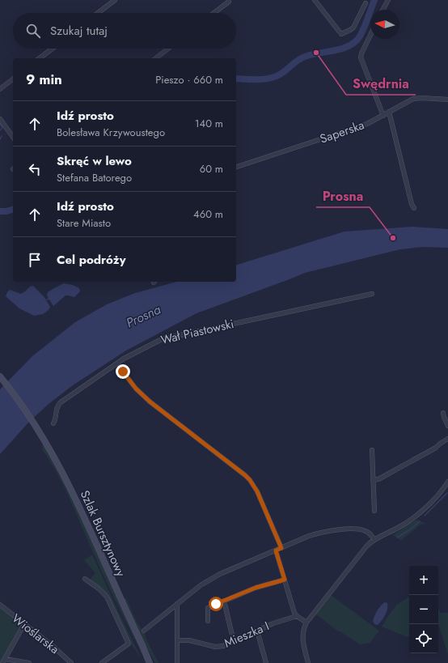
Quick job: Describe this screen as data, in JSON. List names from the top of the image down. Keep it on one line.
{"streets":{"main road":["Szlak Bursztynowy"],"street":["Saperska","Wał Piastowski","Wioślarska","Mieszka I"]},"water":["Prosna"],"places":["Swędrnia","Prosna"],"north":"left","page":{"search":"Szukaj tutaj","heading":["9 min","Pieszo · 660 m"],"list":[["Idź prosto","Bolesława Krzywoustego","140 m"],["Skręć w lewo","Stefana Batorego","60 m"],["Idź prosto","Stare Miasto","460 m"],"Cel podróży"],"map_buttons":["+","−"]}}
